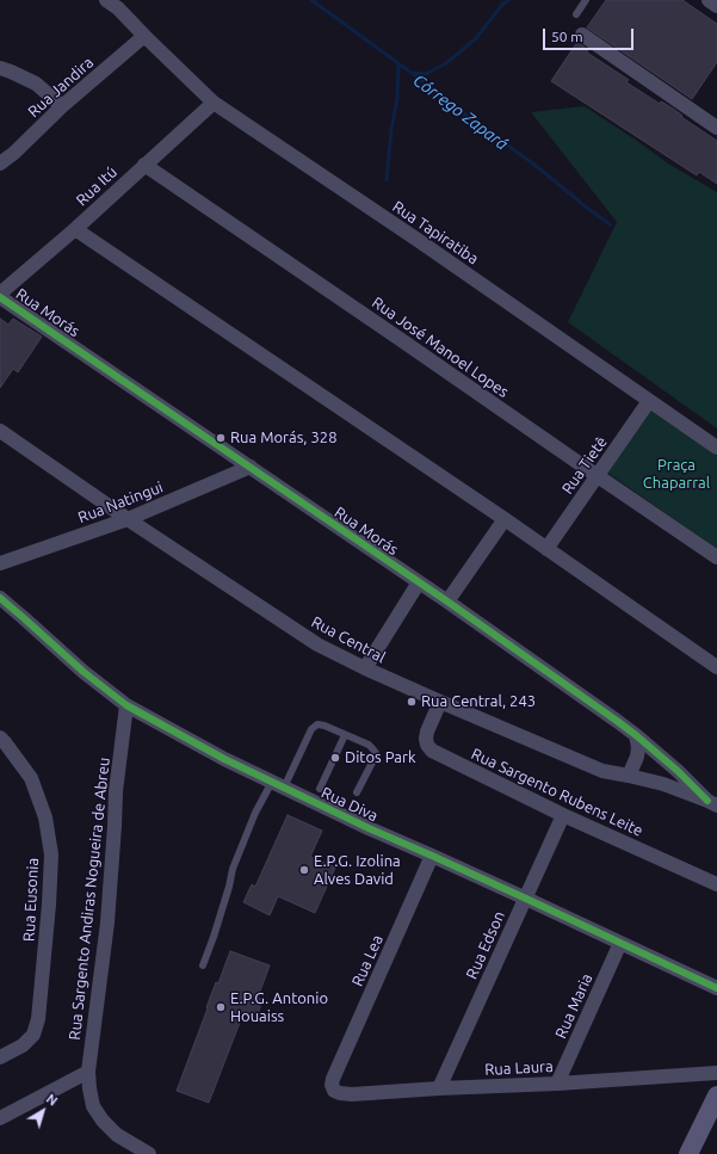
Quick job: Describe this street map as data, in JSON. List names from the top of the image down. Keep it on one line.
{"streets":{"street":["Rua Jandira","Rua Itú","Rua Tapiratiba","Rua Morás","Rua José Manoel Lopes","Rua Tietê","Rua Natingui","Rua Central","Rua Sargento Rubens Leite","Rua Diva","Rua Sargento Andiras Nogueira de Abreu","Rua Eusonia","Rua Edson","Rua Lea","Rua Maria","Rua Laura"]},"crossings":[["Rua Jandira","Rua Tapiratiba"],["Rua Itú","Rua Tapiratiba"],["Rua Itú","Rua Morás"],["Rua Itú","Rua José Manoel Lopes"],["Rua Tapiratiba","Rua Tietê"],["Rua Morás","Rua Natingui"],["Rua Morás","Rua Central"],["Rua José Manoel Lopes","Rua Tietê"],["Rua Natingui","Rua Central"],["Rua Central","Rua Sargento Rubens Leite"],["Rua Sargento Rubens Leite","Rua Edson"],["Rua Diva","Rua Sargento Andiras Nogueira de Abreu"],["Rua Diva","Rua Edson"],["Rua Diva","Rua Lea"],["Rua Diva","Rua Maria"],["Rua Edson","Rua Laura"],["Rua Lea","Rua Laura"],["Rua Maria","Rua Laura"]],"water":["Córrego Zapará"],"parks":["Praça Chaparral"],"places":["Rua Morás, 328","Rua Central, 243","Ditos Park","E.P.G. Izolina Alves David","E.P.G. Antonio Houaiss"],"scale_bar":"50 m","north":"top right"}
